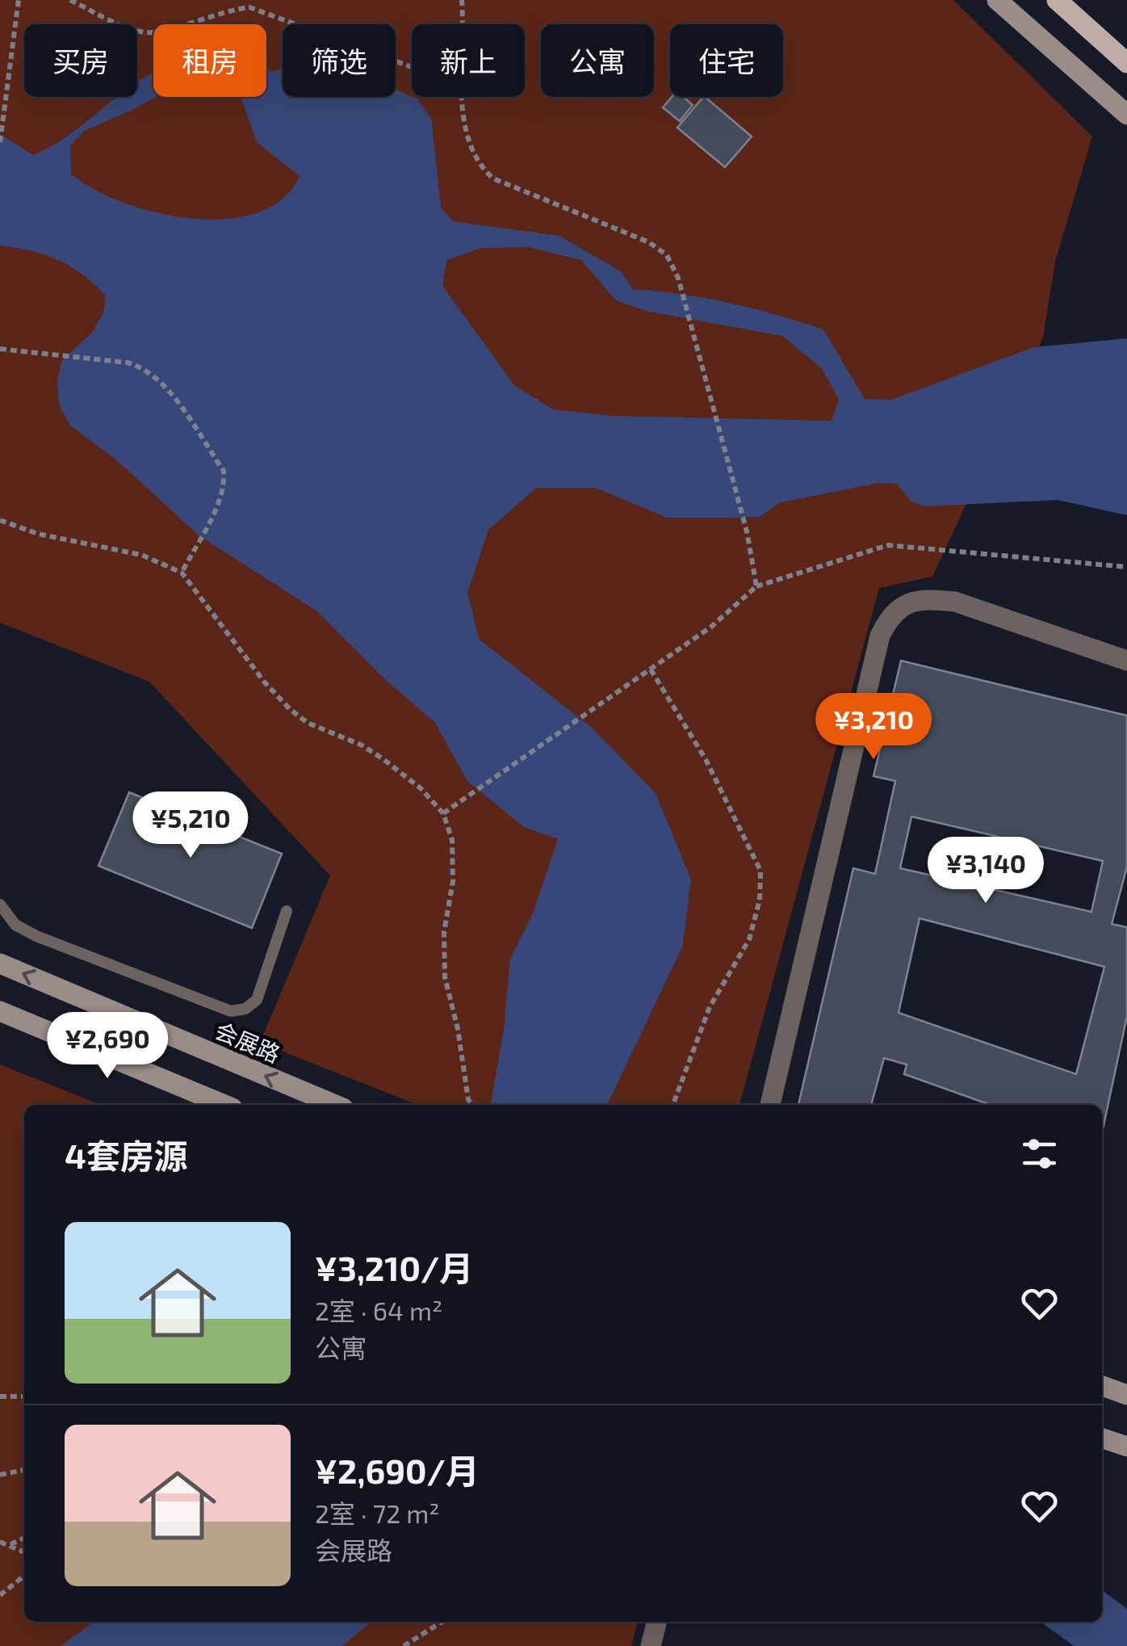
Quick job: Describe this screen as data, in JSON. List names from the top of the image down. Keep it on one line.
{"streets":{"street":["会展路"]},"page":{"chip":["买房","租房","筛选","新上","公寓","住宅"],"price":["¥3,210","¥5,210","¥3,140","¥2,690"],"heading":"4套房源","list":[{"name":"¥3,210/月","note":"2室 · 64 m² · 公寓"},{"name":"¥2,690/月","note":"2室 · 72 m² · 会展路"}]}}
